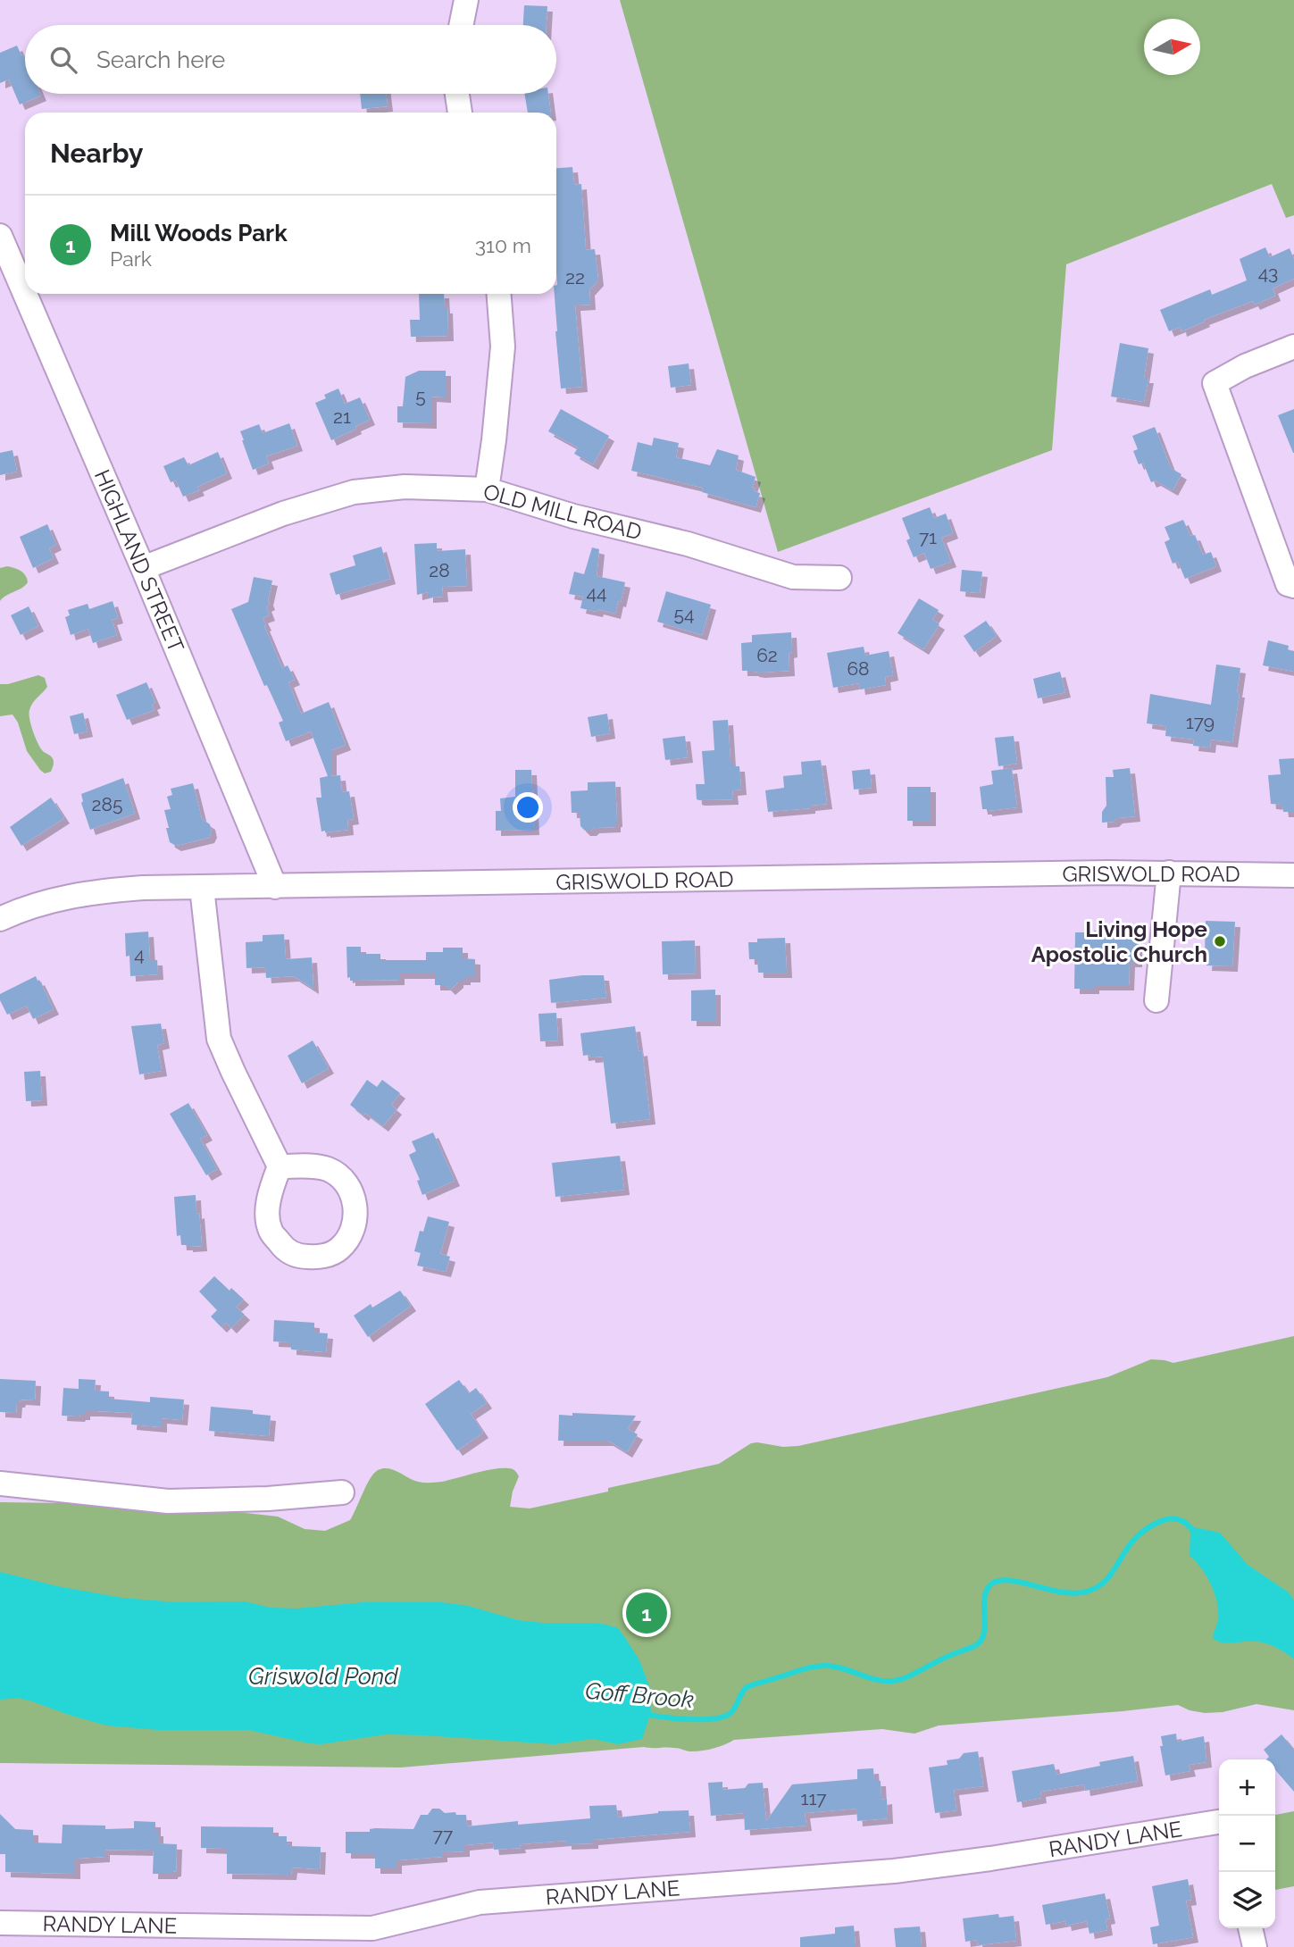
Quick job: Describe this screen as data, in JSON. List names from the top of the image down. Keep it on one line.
{"streets":{"street":["OLD MILL ROAD","HIGHLAND STREET","GRISWOLD ROAD","RANDY LANE"]},"crossings":[["OLD MILL ROAD","HIGHLAND STREET"],["HIGHLAND STREET","GRISWOLD ROAD"]],"water":["Griswold Pond","Goff Brook"],"places":["Living Hope Apostolic Church"],"house_numbers":["43","22","5","21","71","28","44","54","62","68","179","285","4","117","77"],"north":"right","page":{"search":"Search here","heading":"Nearby","list":[{"mark":"1","name":"Mill Woods Park","note":"Park","value":"310 m"}],"pins":"1","map_buttons":["+","−"]}}
